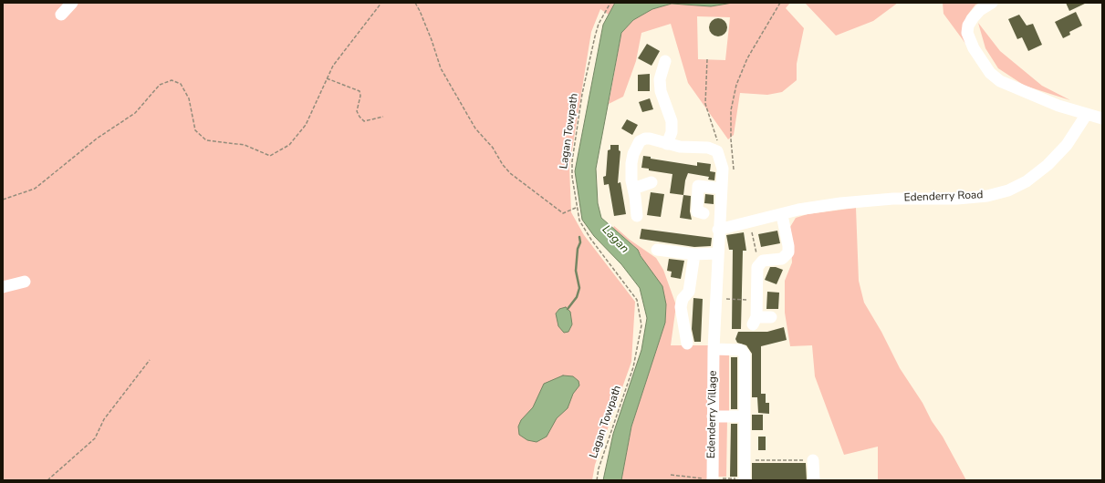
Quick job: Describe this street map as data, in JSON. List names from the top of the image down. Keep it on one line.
{"streets":{"street":["Edenderry Road","Edenderry Village"],"path":["Lagan Towpath"]},"water":["Lagan"]}
